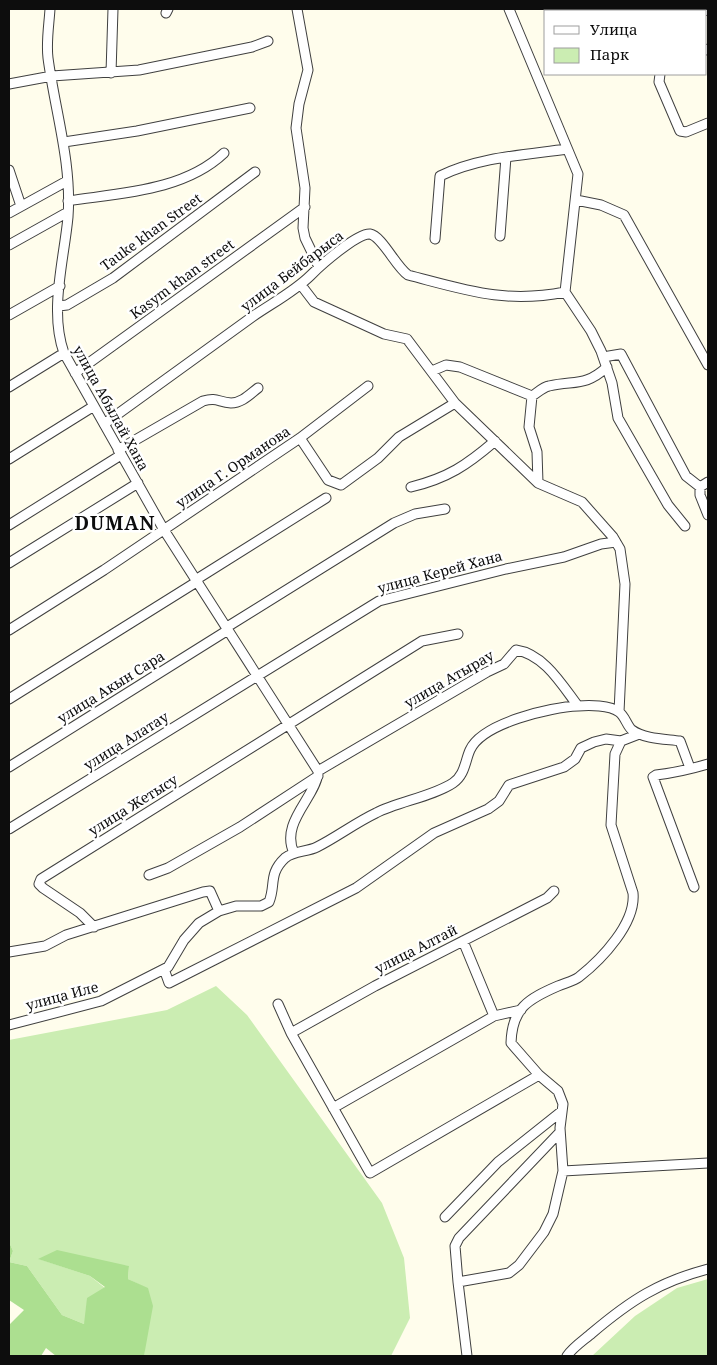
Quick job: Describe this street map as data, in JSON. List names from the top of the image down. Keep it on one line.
{"streets":{"street":["Tauke khan Street","улица Бейбарыса","Kasym khan street","улица Абылай Хана","улица Г. Орманова","улица Керей Хана","улица Атырау","улица Акын Сара","улица Алатау","улица Жетысу","улица Алтай","улица Иле"]},"crossings":[["Tauke khan Street","улица Абылай Хана"],["улица Бейбарыса","улица Абылай Хана"],["Kasym khan street","улица Абылай Хана"],["улица Абылай Хана","улица Г. Орманова"],["улица Абылай Хана","улица Керей Хана"],["улица Абылай Хана","улица Атырау"],["улица Абылай Хана","улица Акын Сара"],["улица Абылай Хана","улица Алатау"],["улица Абылай Хана","улица Жетысу"],["улица Керей Хана","улица Алатау"]],"districts":["DUMAN"],"legend":["Улица","Парк"]}
